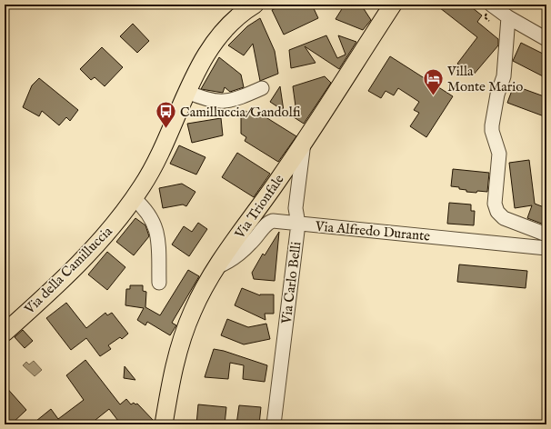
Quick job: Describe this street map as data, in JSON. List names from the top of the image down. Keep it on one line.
{"streets":{"main road":["Via Trionfale","Via della Camilluccia"],"street":["Via Alfredo Durante","Via Carlo Belli"]},"crossings":[["Via Trionfale","Via Alfredo Durante"],["Via Trionfale","Via Carlo Belli"],["Via Alfredo Durante","Via Carlo Belli"]],"places":{"hotel":["Villa Monte Mario"],"bus stop":["Camilluccia/Gandolfi"]}}
